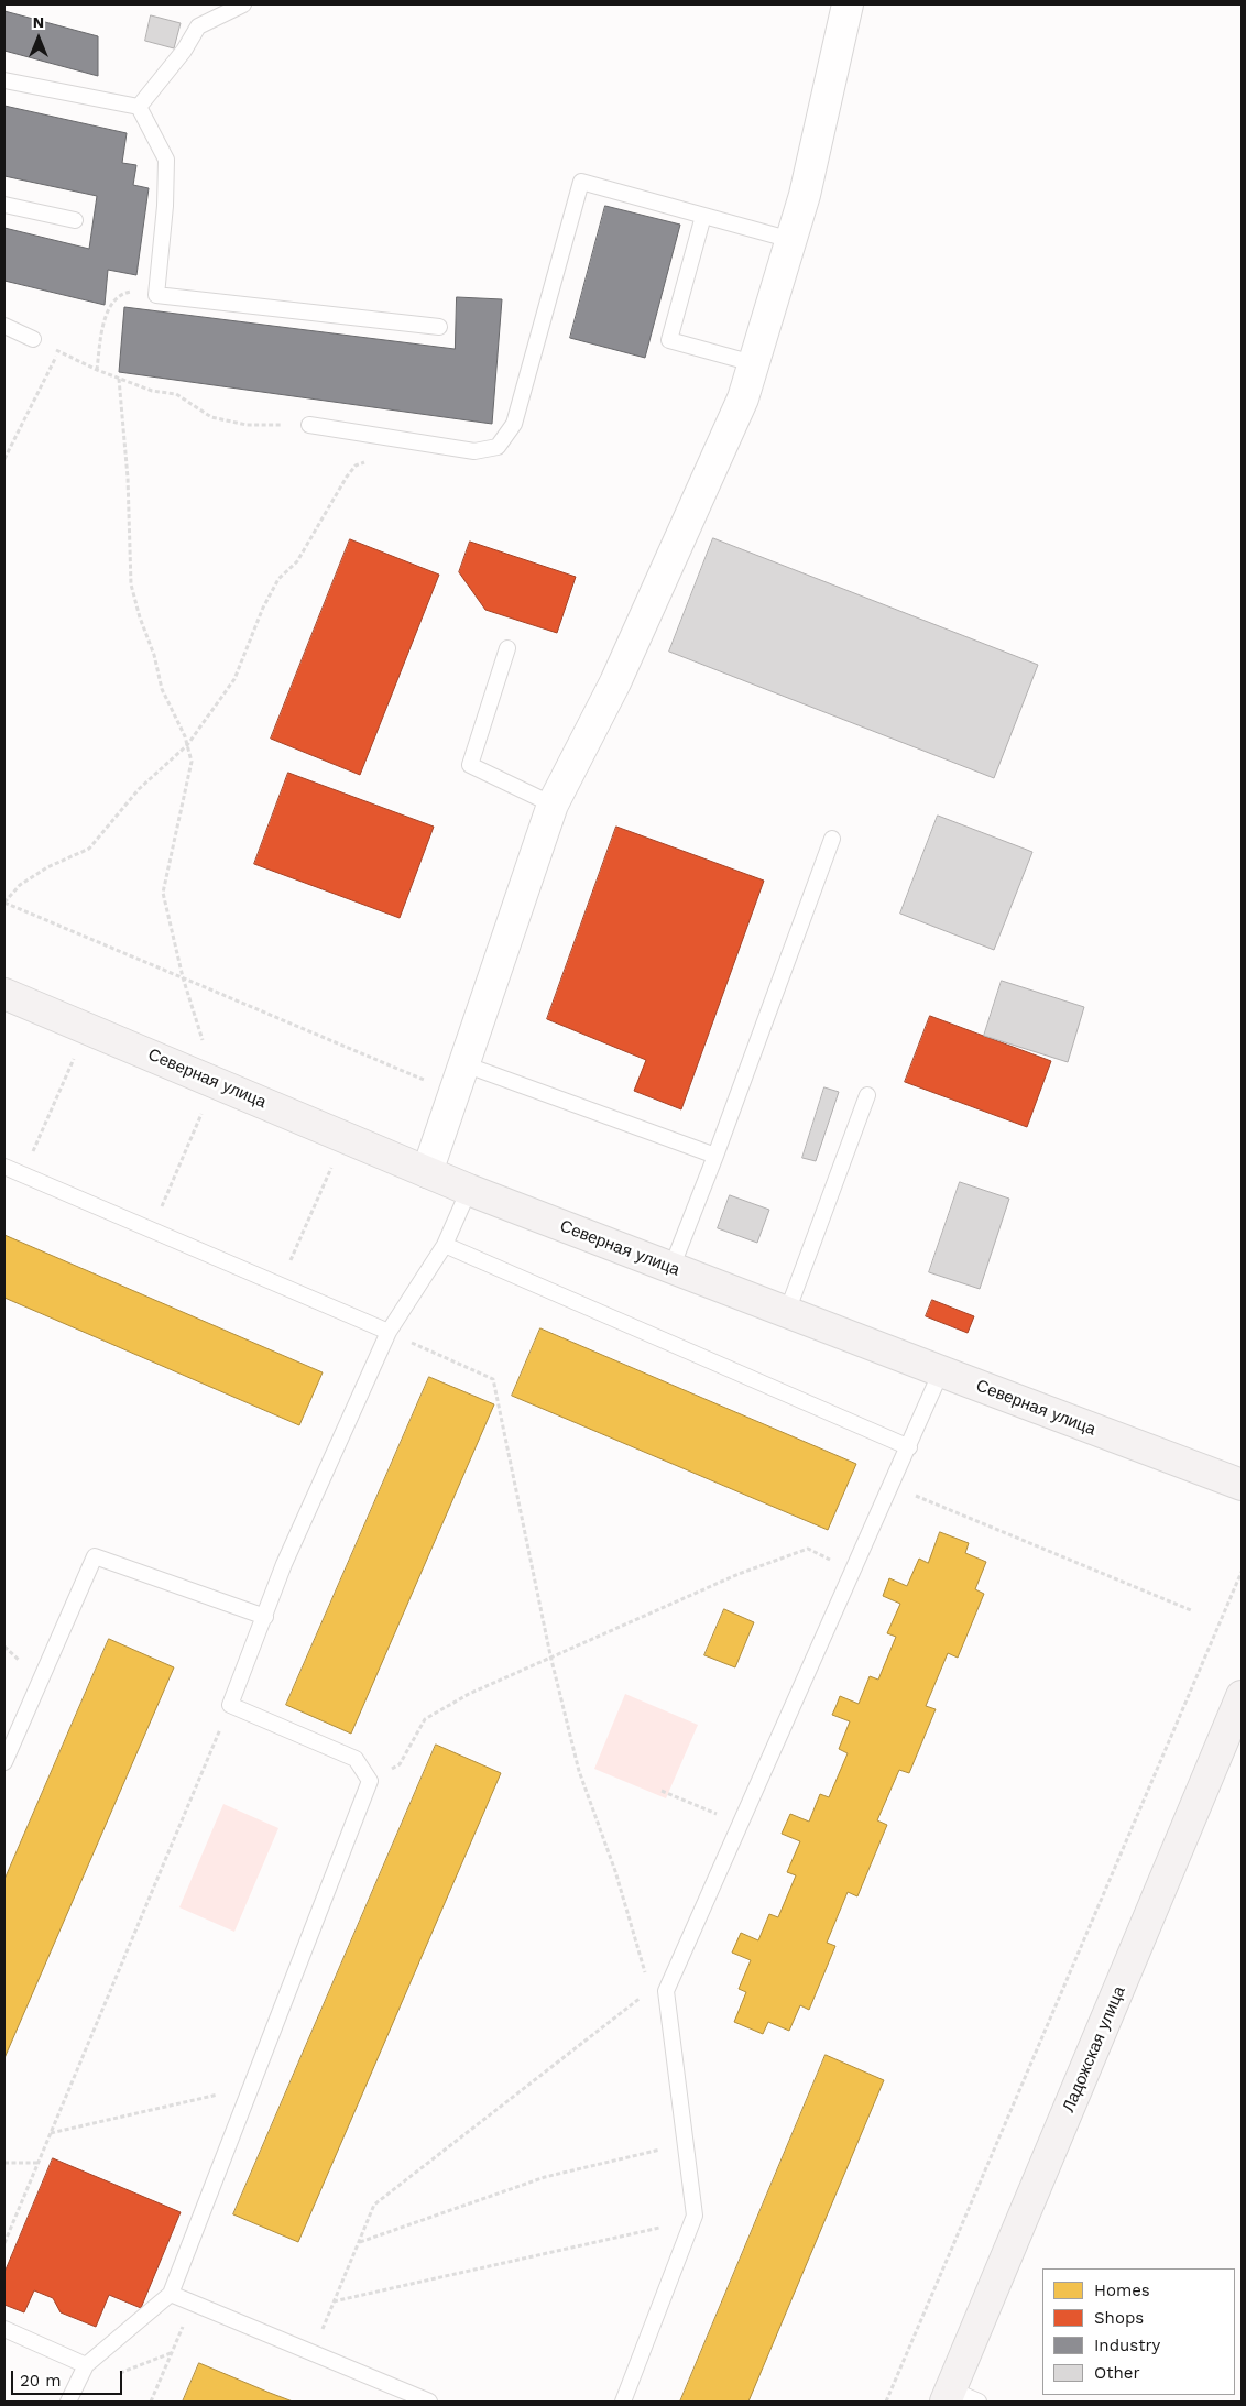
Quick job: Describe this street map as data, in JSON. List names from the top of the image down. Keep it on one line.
{"streets":{"street":["Северная улица","Ладожская улица"]},"legend":["Homes","Shops","Industry","Other"],"scale_bar":"20 m","north":"top"}
